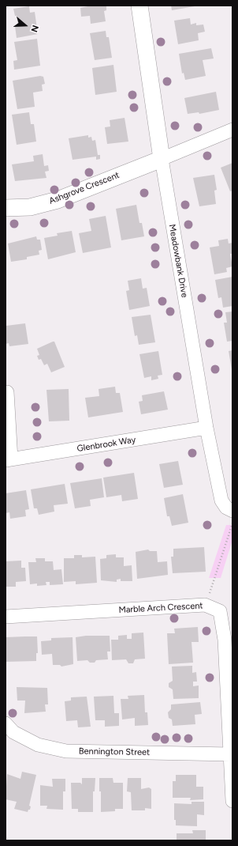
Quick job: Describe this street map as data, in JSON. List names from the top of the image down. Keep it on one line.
{"streets":{"street":["Ashgrove Crescent","Meadowbank Drive","Glenbrook Way","Marble Arch Crescent","Bennington Street"]},"crossings":[["Ashgrove Crescent","Meadowbank Drive"],["Meadowbank Drive","Glenbrook Way"],["Marble Arch Crescent","Bennington Street"]],"north":"right"}
